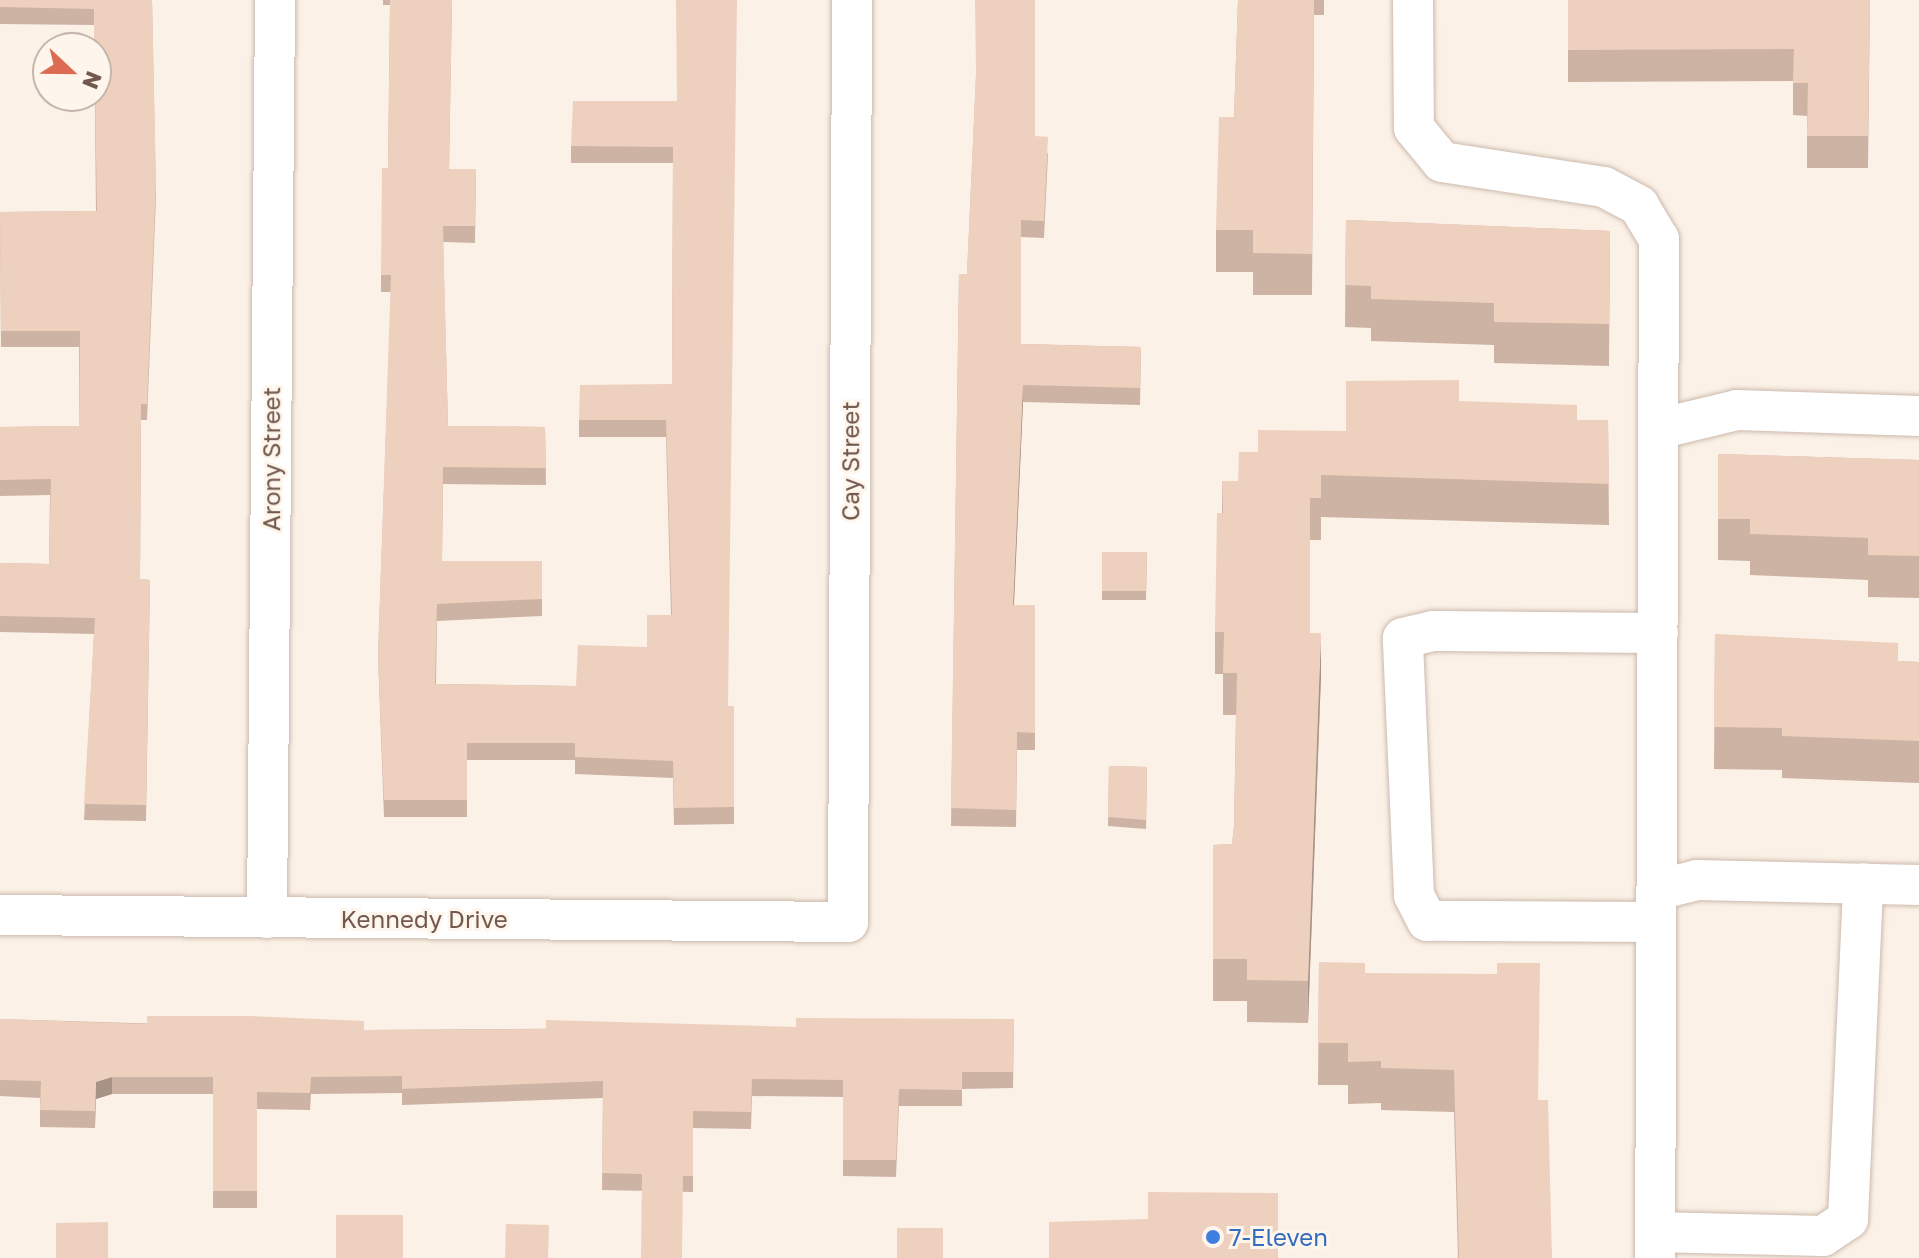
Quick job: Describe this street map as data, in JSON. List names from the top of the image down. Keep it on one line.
{"streets":{"street":["Arony Street","Cay Street","Kennedy Drive"]},"crossings":[["Arony Street","Kennedy Drive"],["Cay Street","Kennedy Drive"]],"places":["7-Eleven"],"north":"right"}
